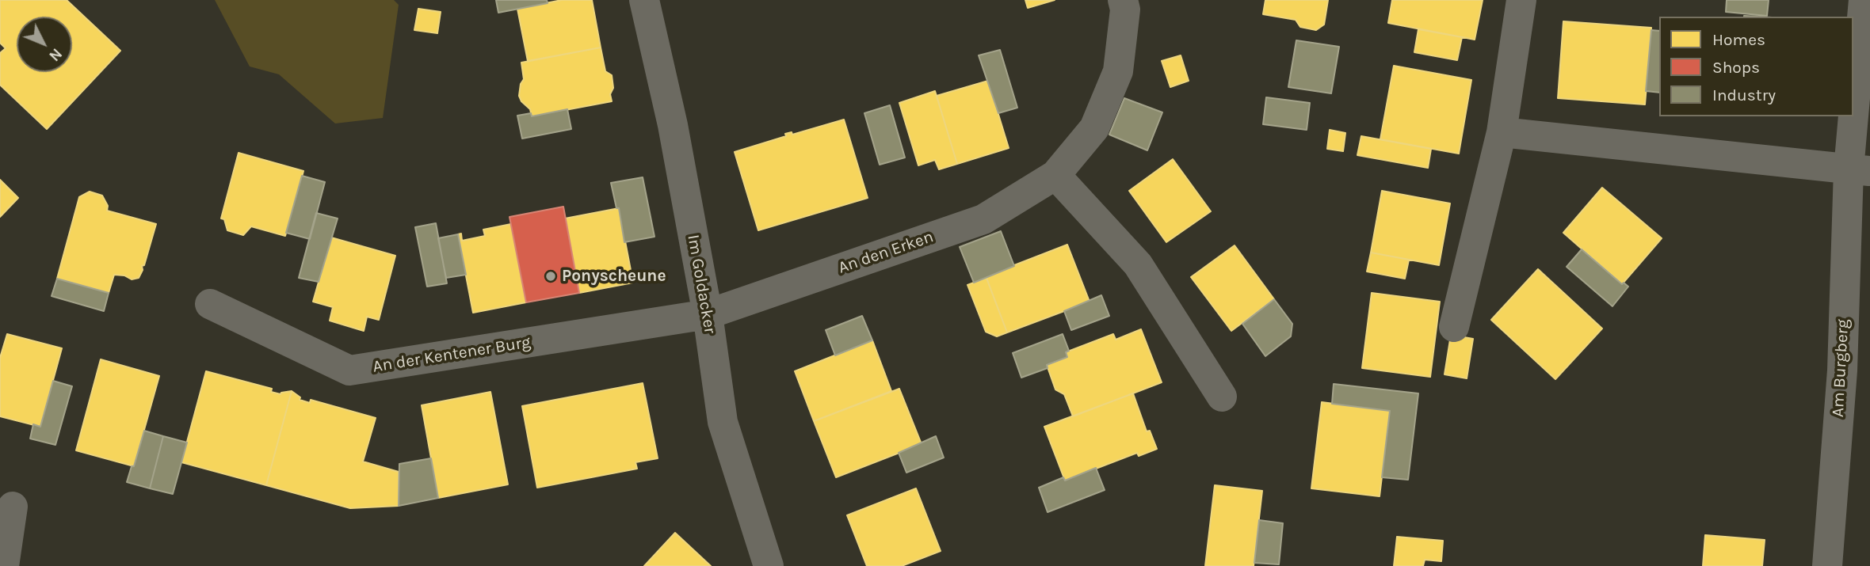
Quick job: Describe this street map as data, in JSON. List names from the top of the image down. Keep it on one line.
{"streets":{"street":["An den Erken","Im Goldacker","An der Kentener Burg","Am Burgberg"]},"crossings":[["An den Erken","Im Goldacker"],["An den Erken","An der Kentener Burg"],["Im Goldacker","An der Kentener Burg"]],"places":["Ponyscheune"],"legend":["Homes","Shops","Industry"],"north":"bottom right"}
